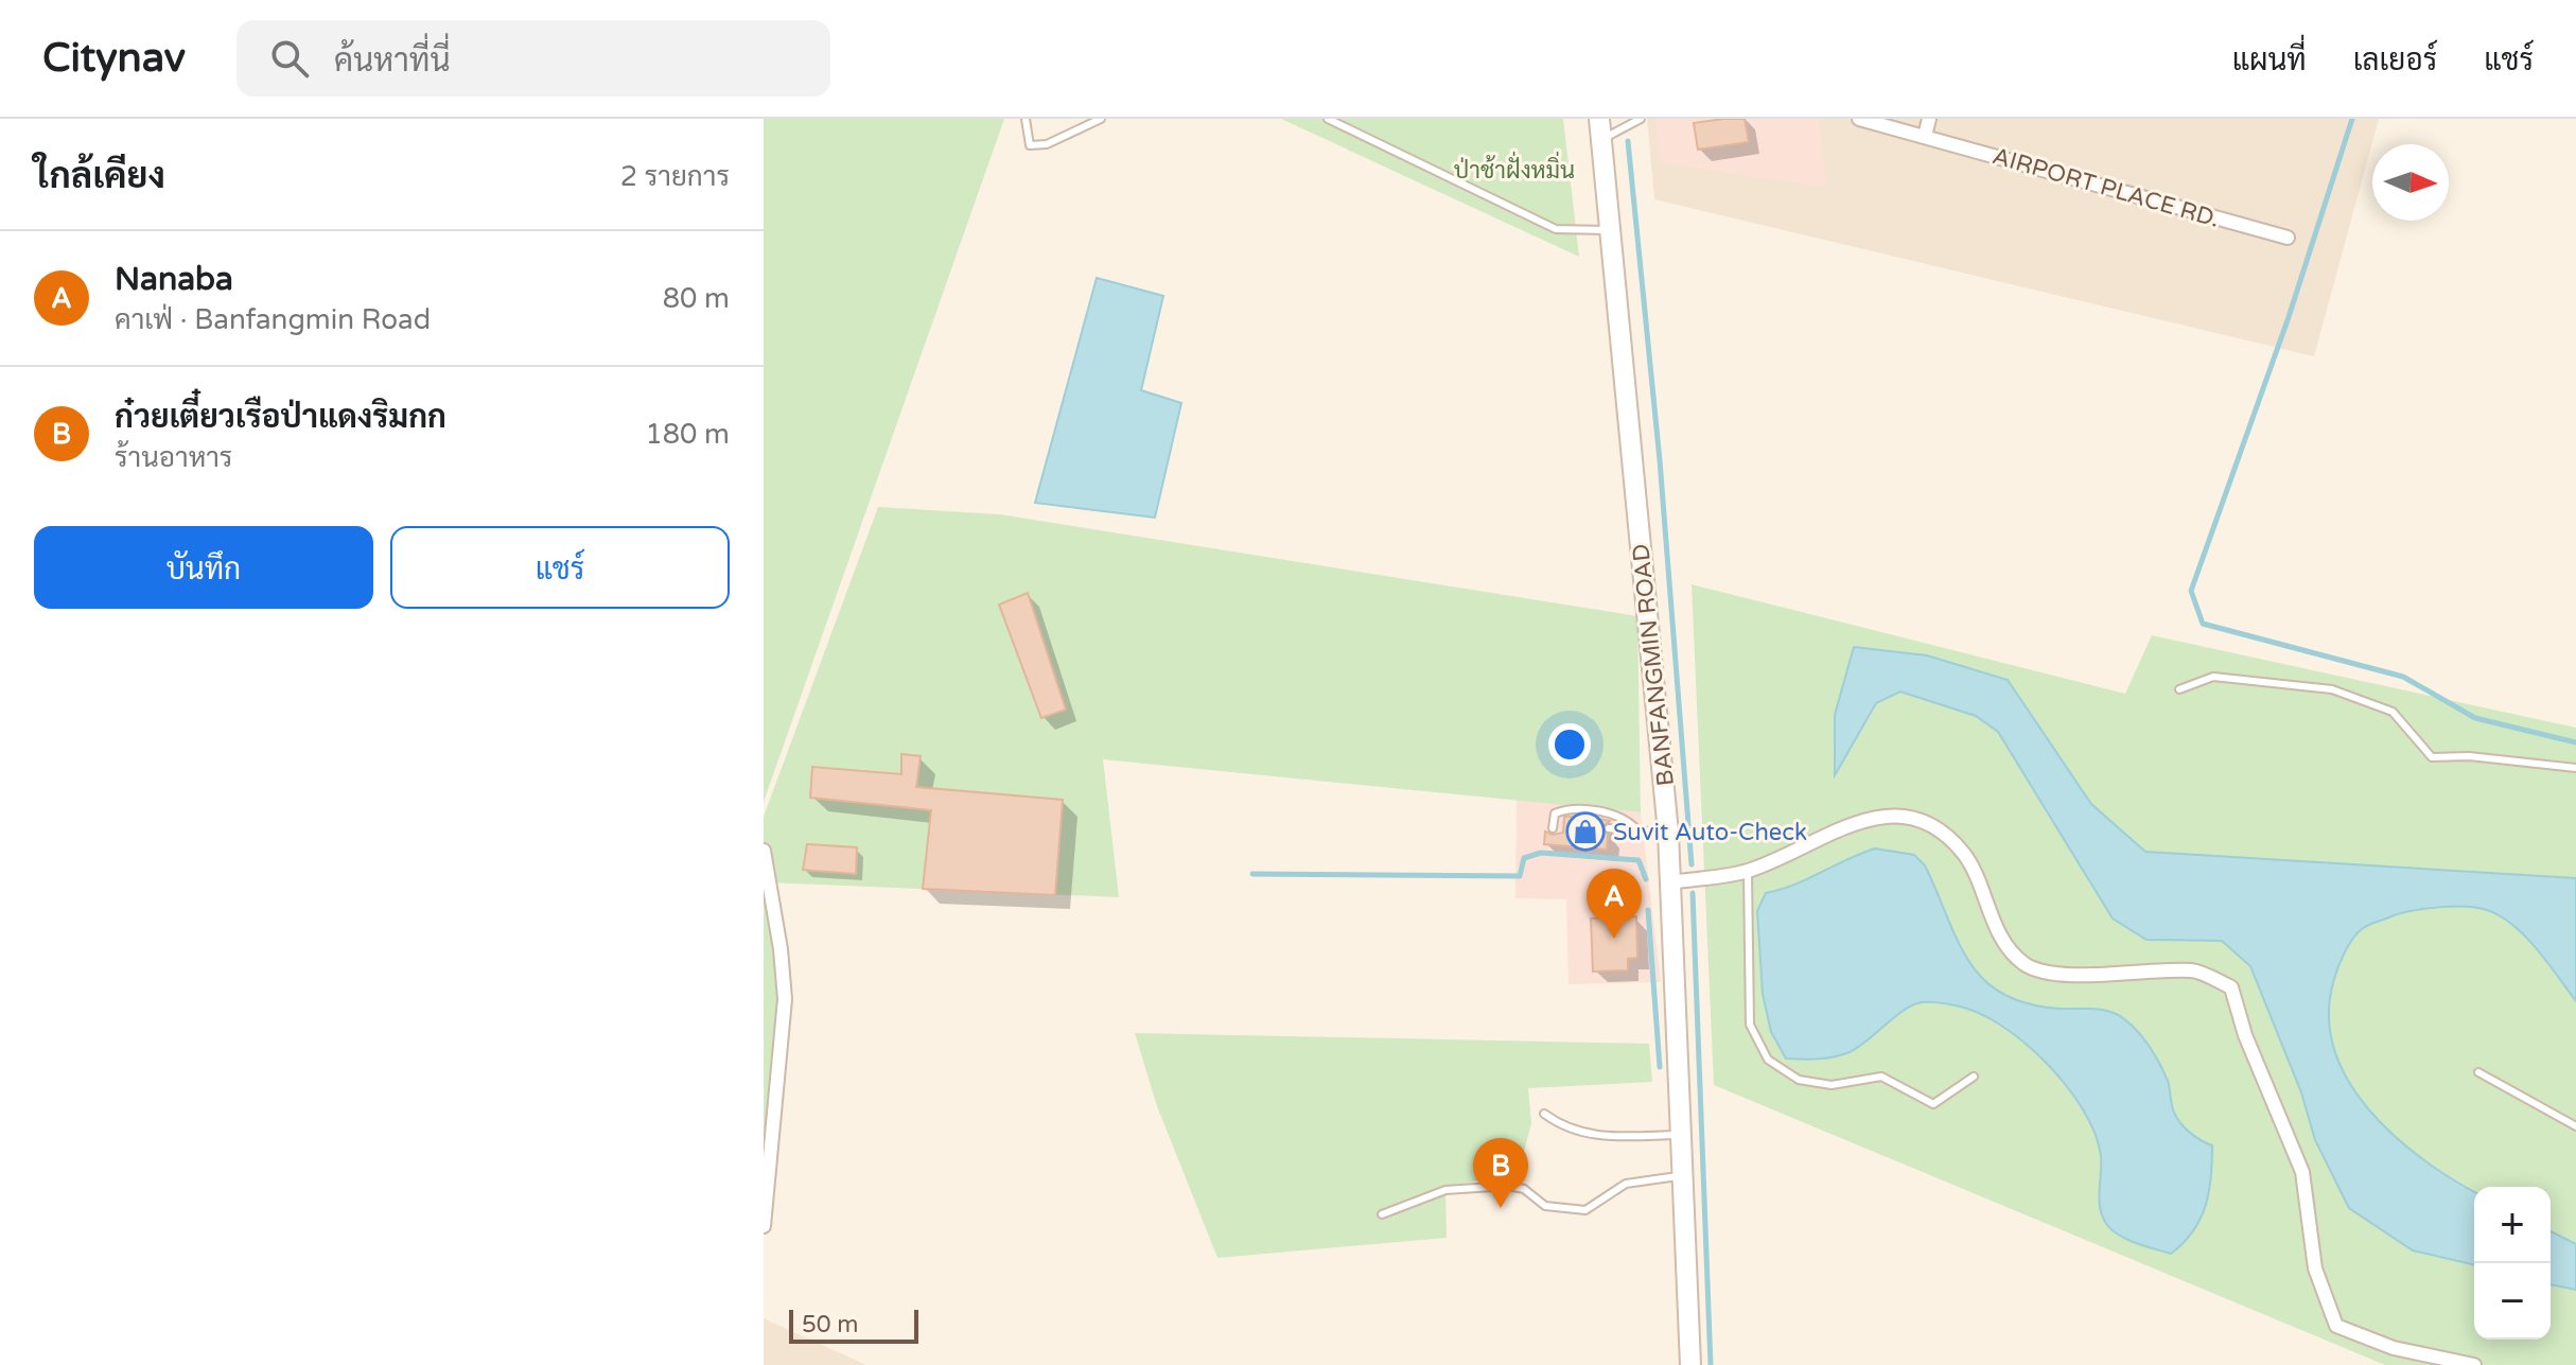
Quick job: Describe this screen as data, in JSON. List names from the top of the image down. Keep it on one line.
{"streets":{"street":["AIRPORT PLACE RD.","BANFANGMIN ROAD"]},"parks":["ป่าช้าฝั่งหมิ่น"],"places":{"shop":["Suvit Auto-Check"]},"scale_bar":"50 m","north":"right","page":{"header":"Citynav","search":"ค้นหาที่นี่","nav":["แผนที่","เลเยอร์","แชร์"],"heading":["ใกล้เคียง","2 รายการ"],"list":[{"mark":"A","name":"Nanaba","note":"คาเฟ่ · Banfangmin Road","value":"80 m"},{"mark":"B","name":"ก๋วยเตี๋ยวเรือป่าแดงริมกก","note":"ร้านอาหาร","value":"180 m"}],"buttons":["บันทึก","แชร์"],"pins":["A","B"],"map_buttons":["+","−"],"scale":"50 m"}}
